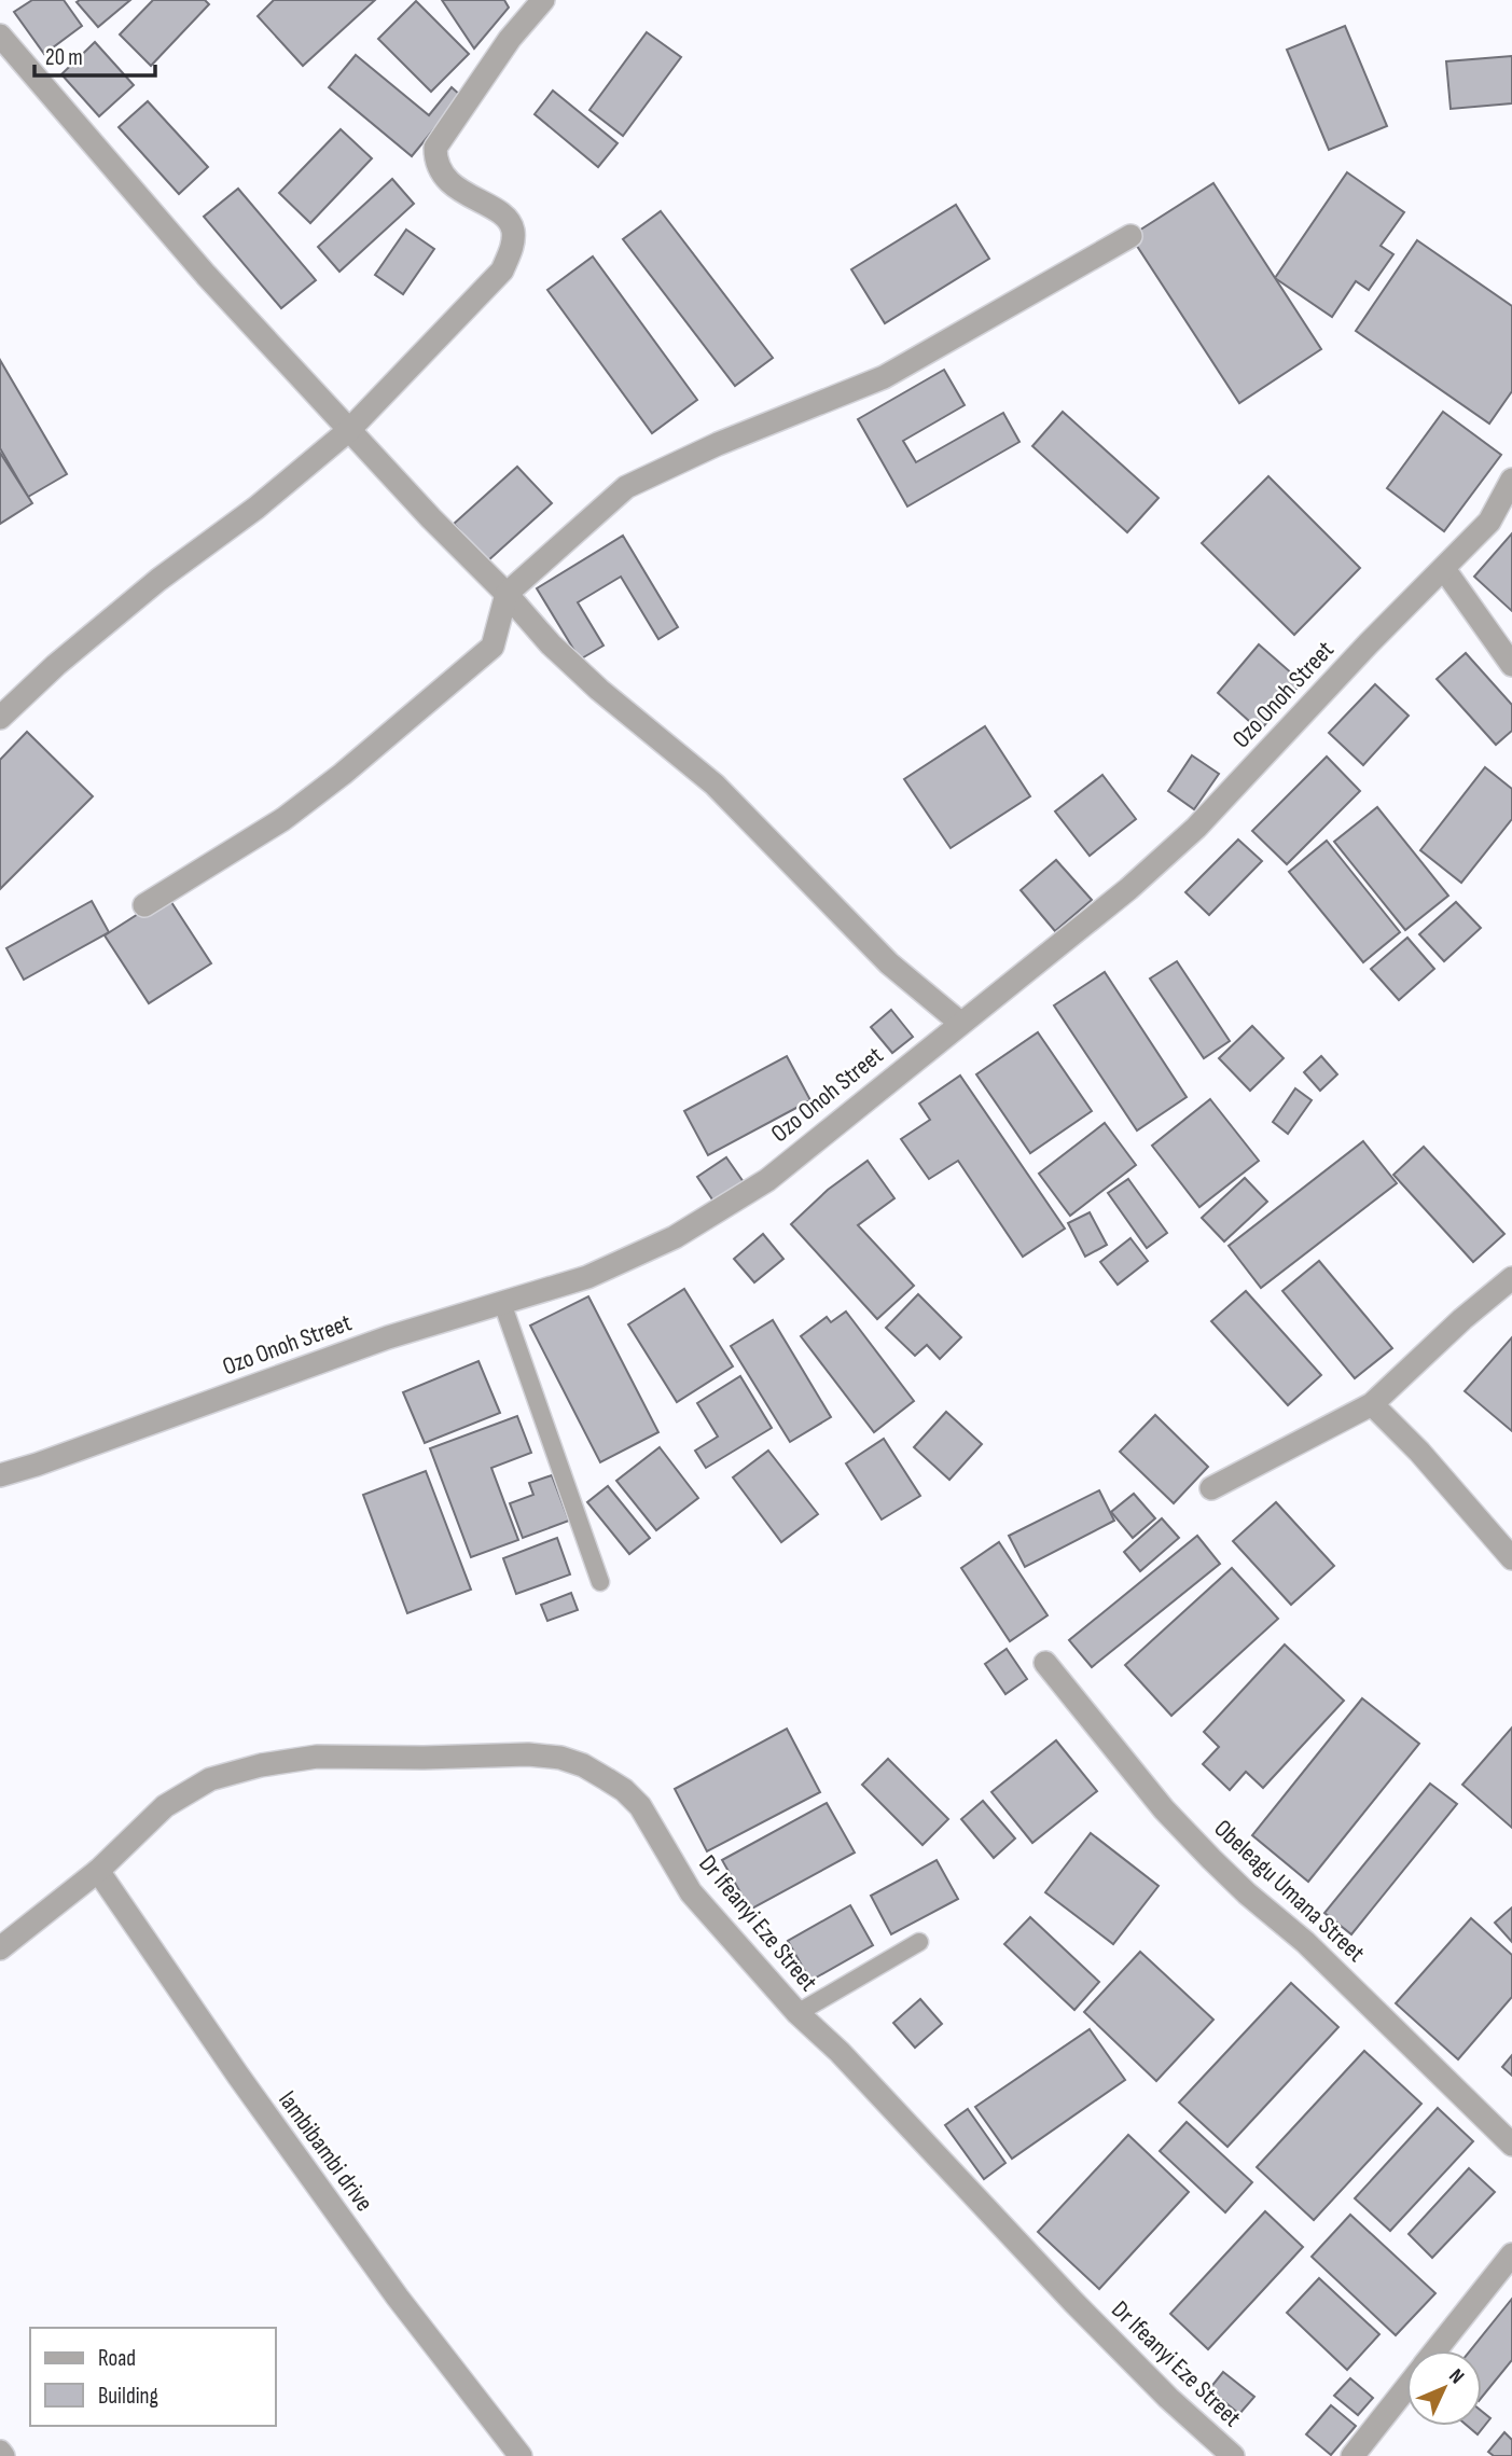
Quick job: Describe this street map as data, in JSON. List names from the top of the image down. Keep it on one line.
{"streets":{"street":["Ozo Onoh Street","Obeleagu Umana Street","Dr Ifeanyi Eze Street","lambibambi drive"]},"crossings":[["Dr Ifeanyi Eze Street","lambibambi drive"]],"legend":["Road","Building"],"scale_bar":"20 m","north":"top right"}
